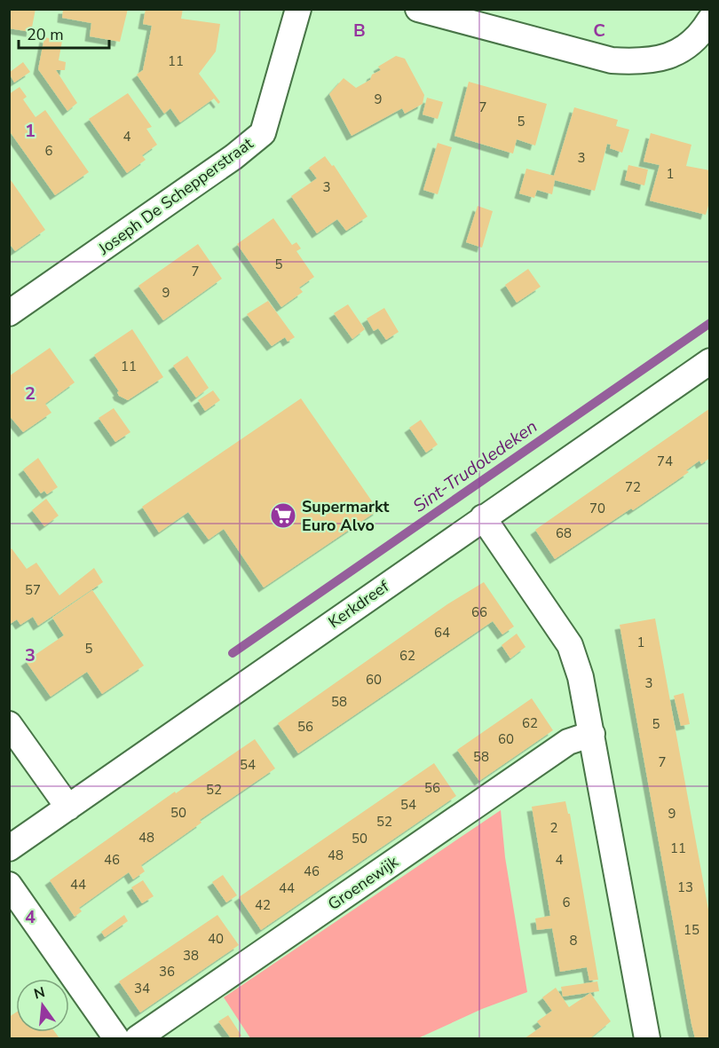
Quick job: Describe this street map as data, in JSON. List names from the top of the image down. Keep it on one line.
{"streets":{"street":["Joseph De Schepperstraat","Kerkdreef","Groenewijk"]},"water":["Sint-Trudoledeken"],"places":{"supermarket":["Supermarkt Euro Alvo"]},"house_numbers":["11","9","7","5","4","6","3","1","3","5","7","9","11","74","72","70","68","57","66","64","1","5","62","60","3","58","62","5","56","60","58","7","54","56","52","54","50","9","52","2","48","50","11","48","46","4","46","44","13","44","6","42","15","40","8","38","36","34"],"scale_bar":"20 m","north":"top","grid":{"columns":["B","C"],"rows":["1","2","3","4"]}}
